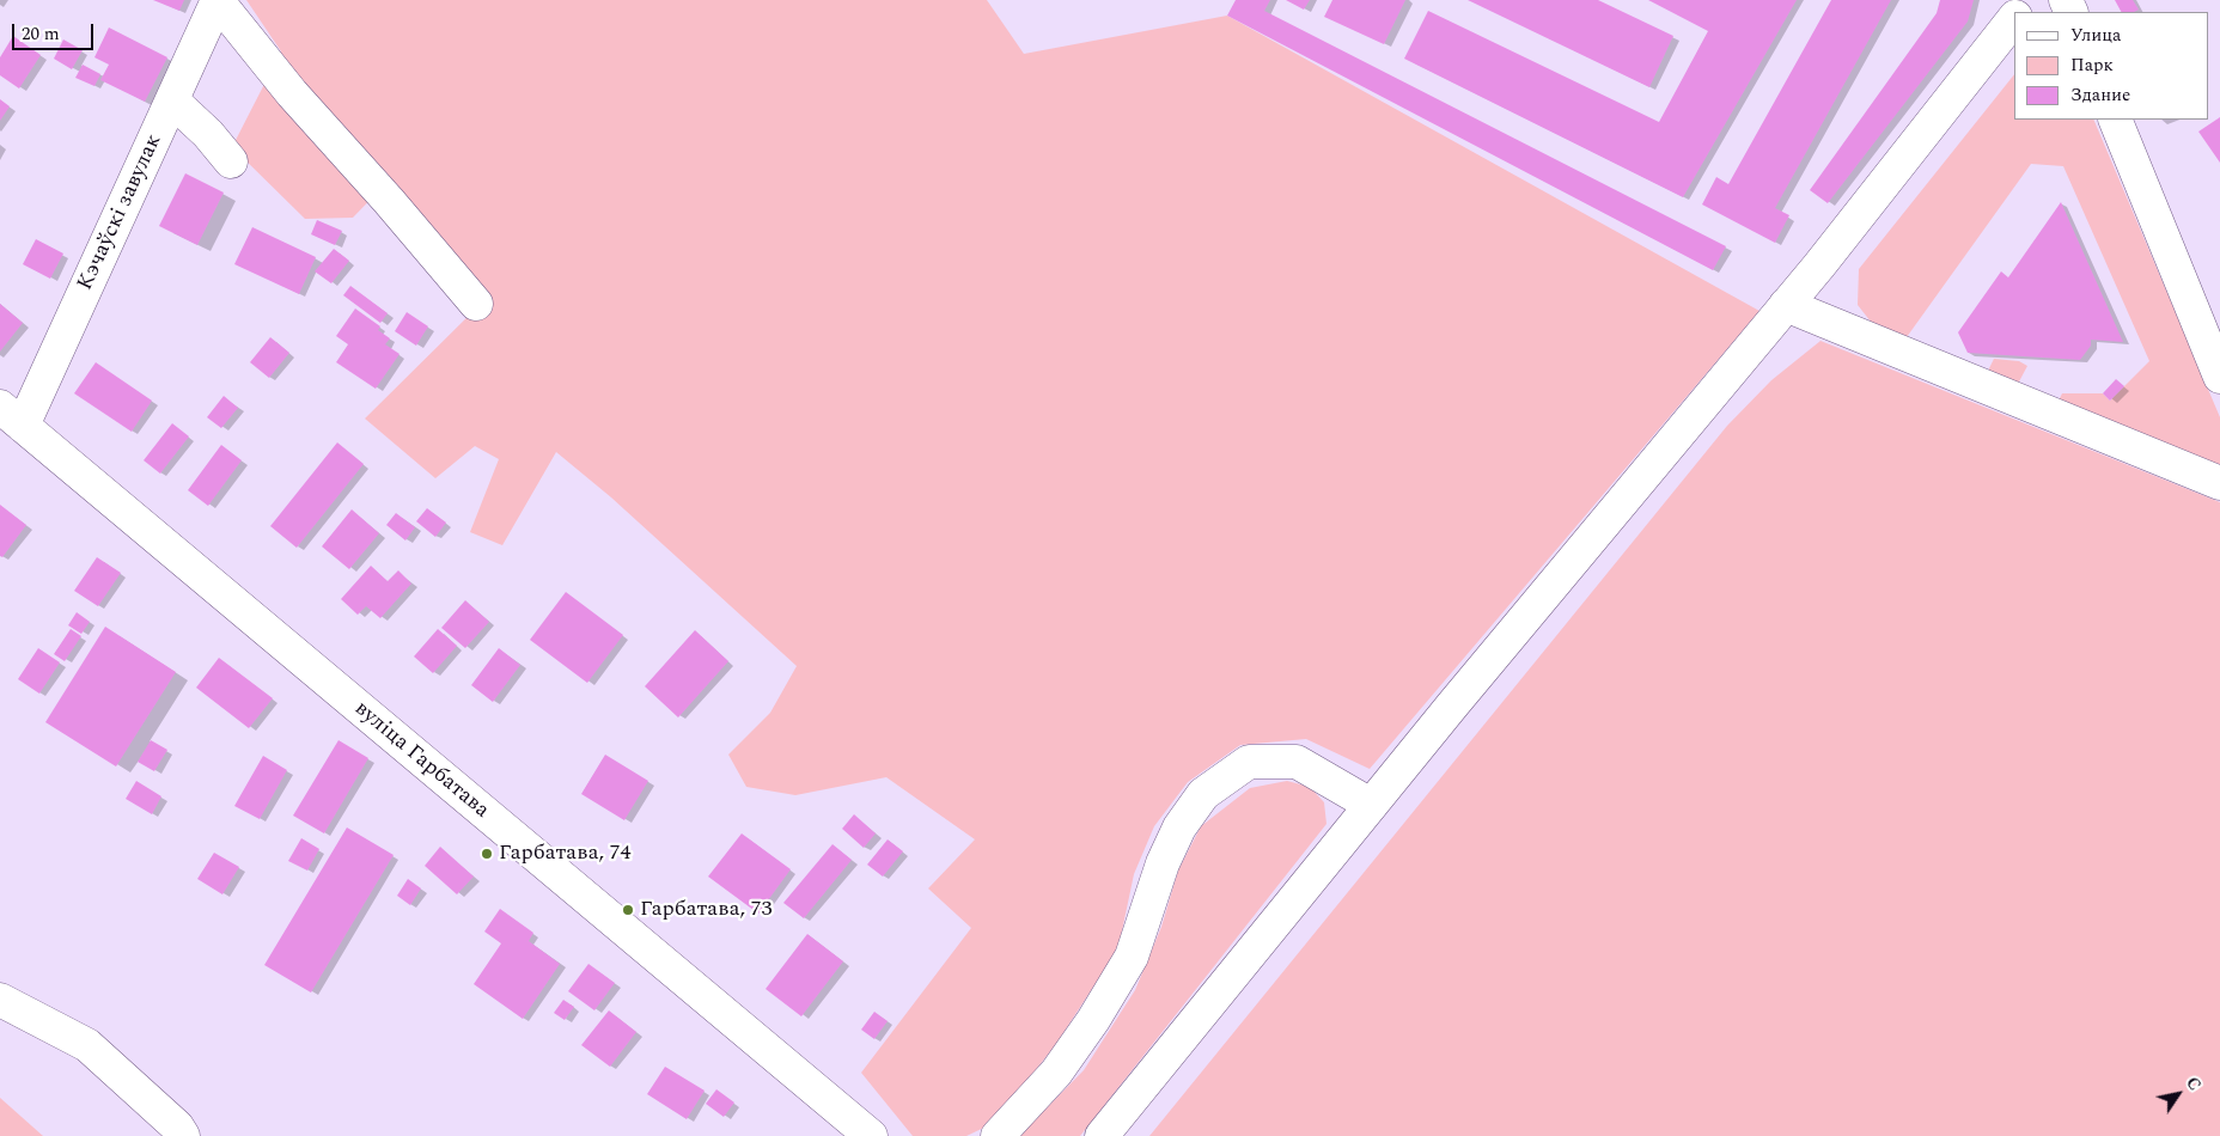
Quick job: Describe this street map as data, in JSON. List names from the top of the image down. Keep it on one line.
{"streets":{"street":["Кэчаўскі завулак","вуліца Гарбатава"]},"crossings":[["Кэчаўскі завулак","вуліца Гарбатава"]],"places":["Гарбатава, 74","Гарбатава, 73"],"legend":["Улица","Парк","Здание"],"scale_bar":"20 m","north":"top right"}
